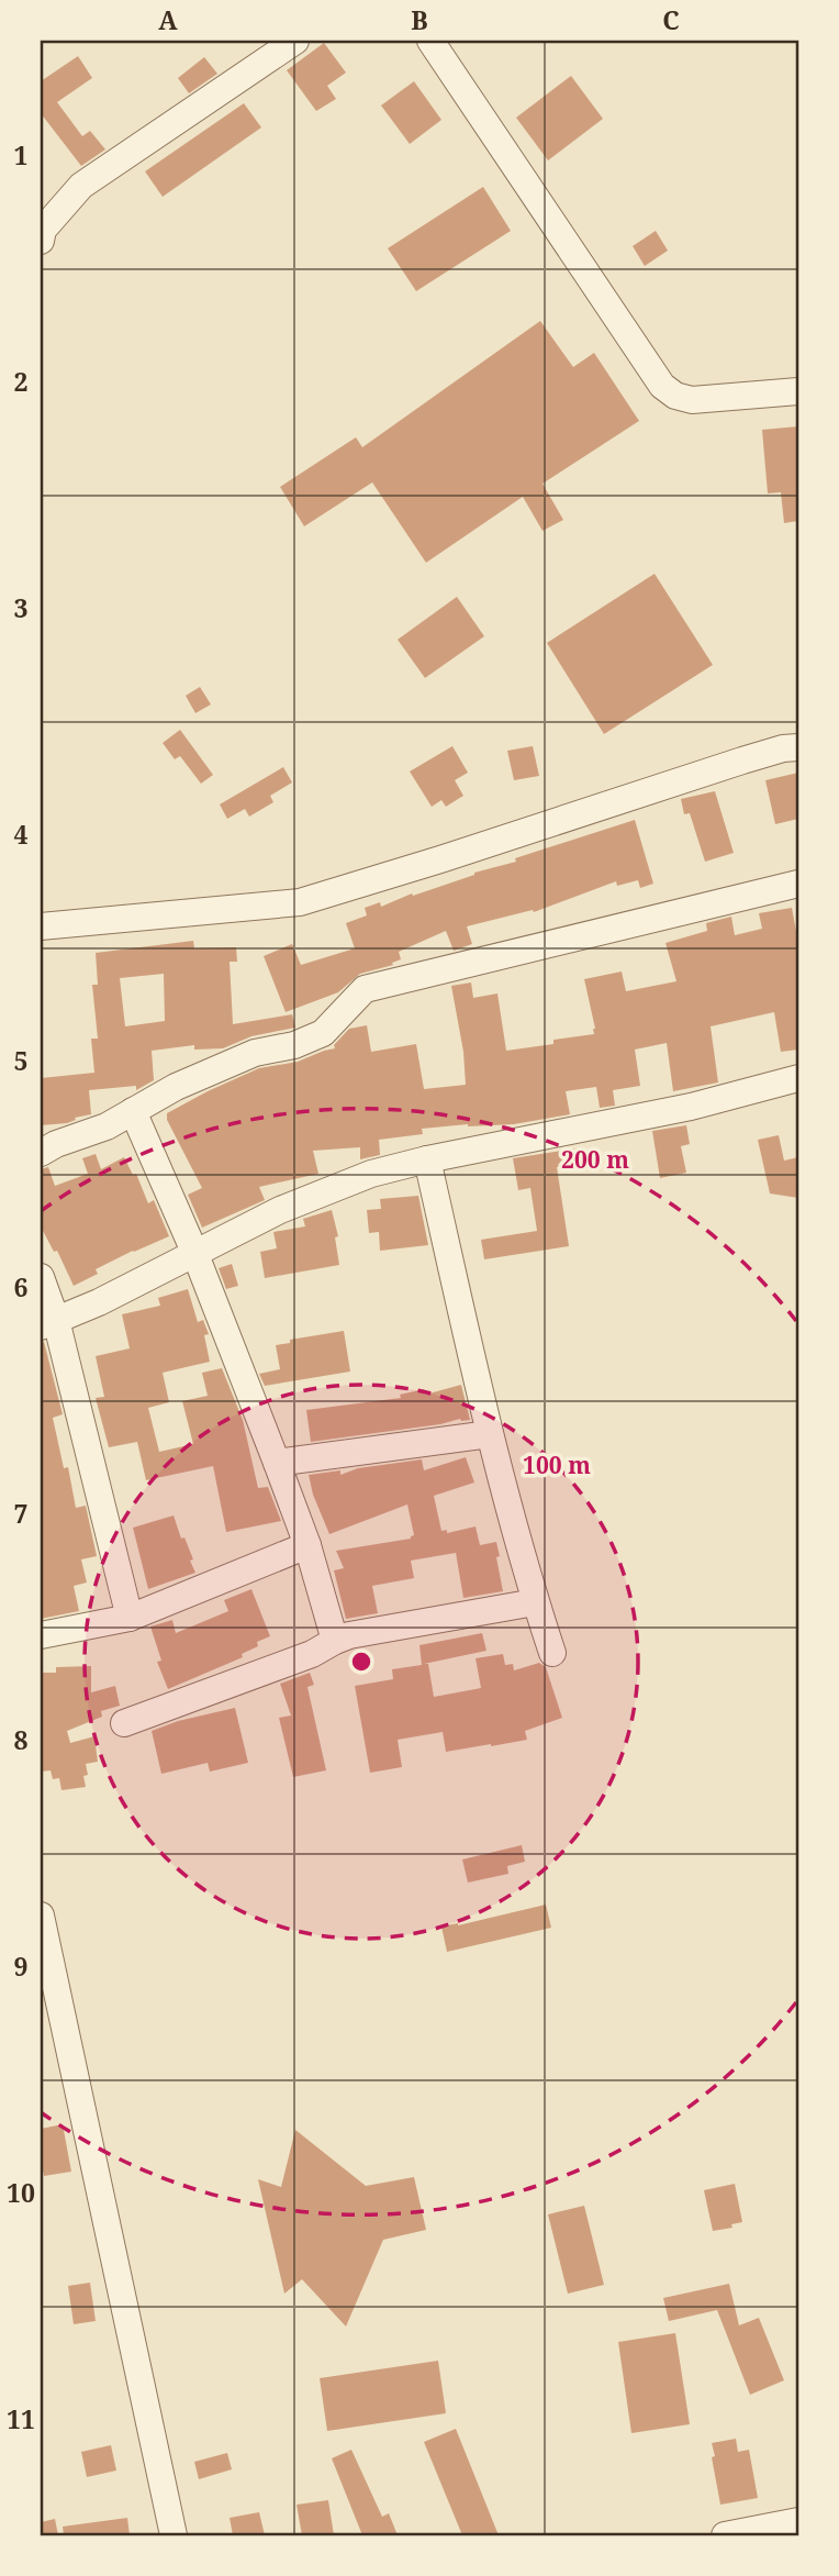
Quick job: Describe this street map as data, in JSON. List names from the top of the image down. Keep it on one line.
{"grid":{"columns":["A","B","C"],"rows":["1","2","3","4","5","6","7","8","9","10","11"]},"rings":["200 m","100 m"]}
